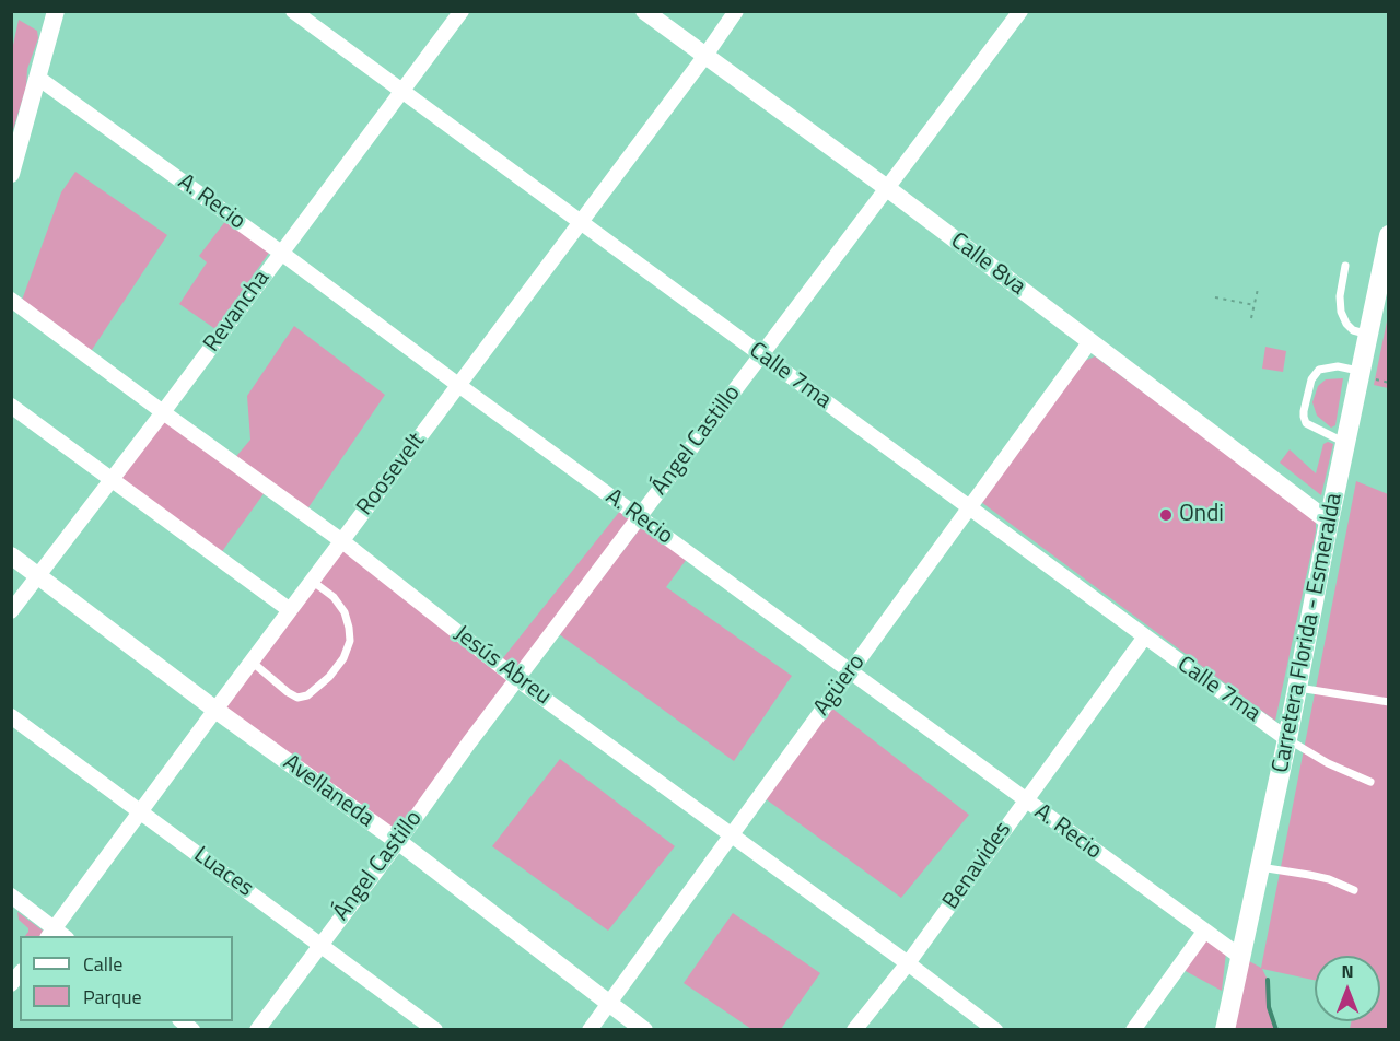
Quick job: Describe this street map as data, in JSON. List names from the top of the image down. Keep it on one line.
{"streets":{"main road":["Carretera Florida - Esmeralda"],"street":["A. Recio","Calle 8va","Revancha","Calle 7ma","Ángel Castillo","Roosevelt","Jesús Abreu","Agüero","Avellaneda","Benavides","Luaces"]},"crossings":[["A. Recio","Revancha"],["A. Recio","Ángel Castillo"],["A. Recio","Roosevelt"],["A. Recio","Carretera Florida - Esmeralda"],["A. Recio","Agüero"],["A. Recio","Benavides"],["Calle 8va","Ángel Castillo"],["Calle 8va","Roosevelt"],["Calle 8va","Carretera Florida - Esmeralda"],["Calle 8va","Agüero"],["Revancha","Calle 7ma"],["Revancha","Jesús Abreu"],["Revancha","Avellaneda"],["Calle 7ma","Ángel Castillo"],["Calle 7ma","Roosevelt"],["Calle 7ma","Carretera Florida - Esmeralda"],["Calle 7ma","Agüero"],["Calle 7ma","Benavides"],["Ángel Castillo","Jesús Abreu"],["Ángel Castillo","Avellaneda"],["Ángel Castillo","Luaces"],["Roosevelt","Jesús Abreu"],["Roosevelt","Avellaneda"],["Roosevelt","Luaces"],["Jesús Abreu","Agüero"],["Jesús Abreu","Benavides"],["Agüero","Avellaneda"]],"places":["Ondi"],"legend":["Calle","Parque"],"north":"top"}
